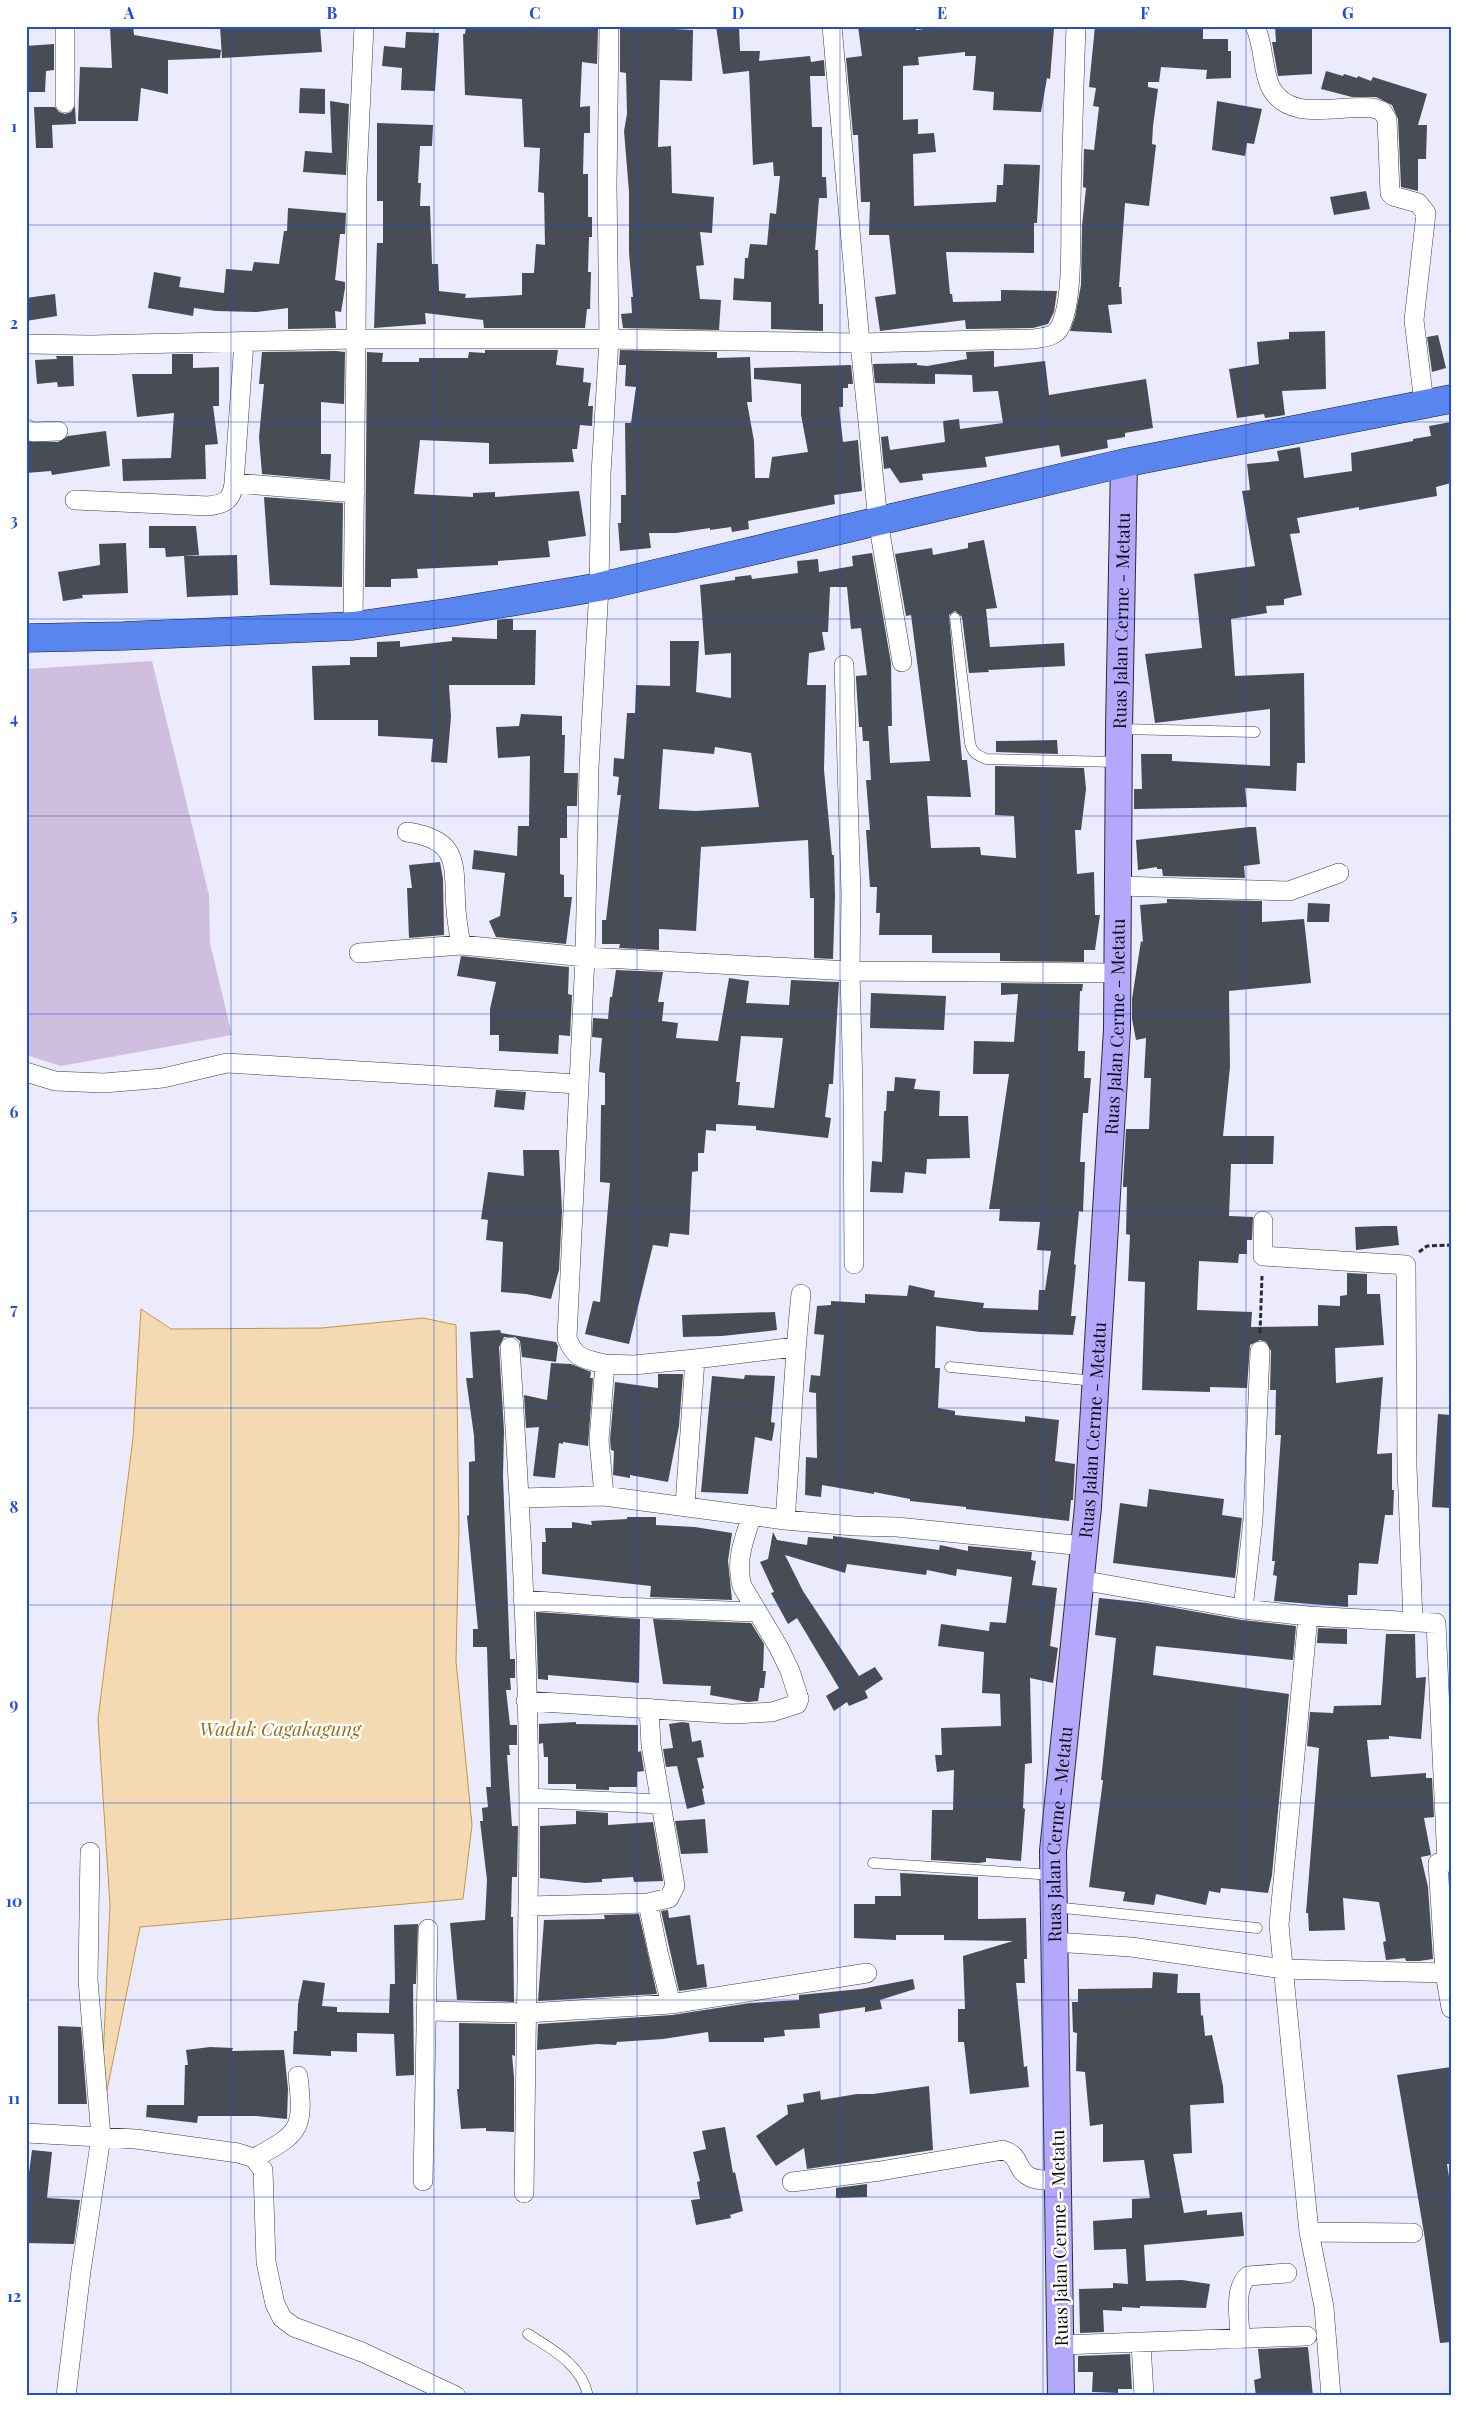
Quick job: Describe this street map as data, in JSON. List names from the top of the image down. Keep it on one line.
{"streets":{"main road":["Ruas Jalan Cerme - Metatu"]},"water":["Waduk Cagakagung"],"grid":{"columns":["A","B","C","D","E","F","G"],"rows":["1","2","3","4","5","6","7","8","9","10","11","12"]}}
